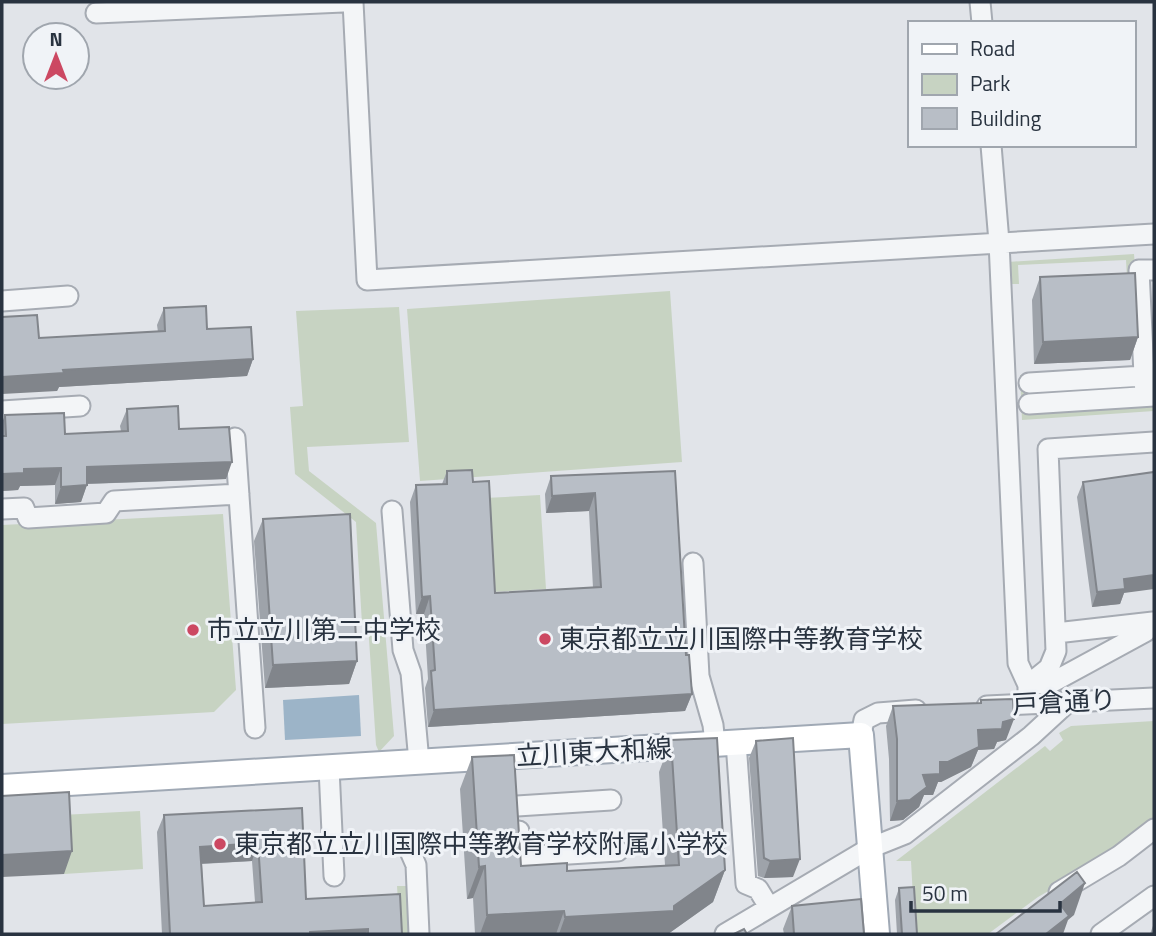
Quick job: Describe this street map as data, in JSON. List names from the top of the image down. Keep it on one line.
{"streets":{"main road":["立川東大和線"],"street":["戸倉通り"]},"places":["市立立川第二中学校","東京都立立川国際中等教育学校","東京都立立川国際中等教育学校附属小学校"],"legend":["Road","Park","Building"],"scale_bar":"50 m","north":"top"}
